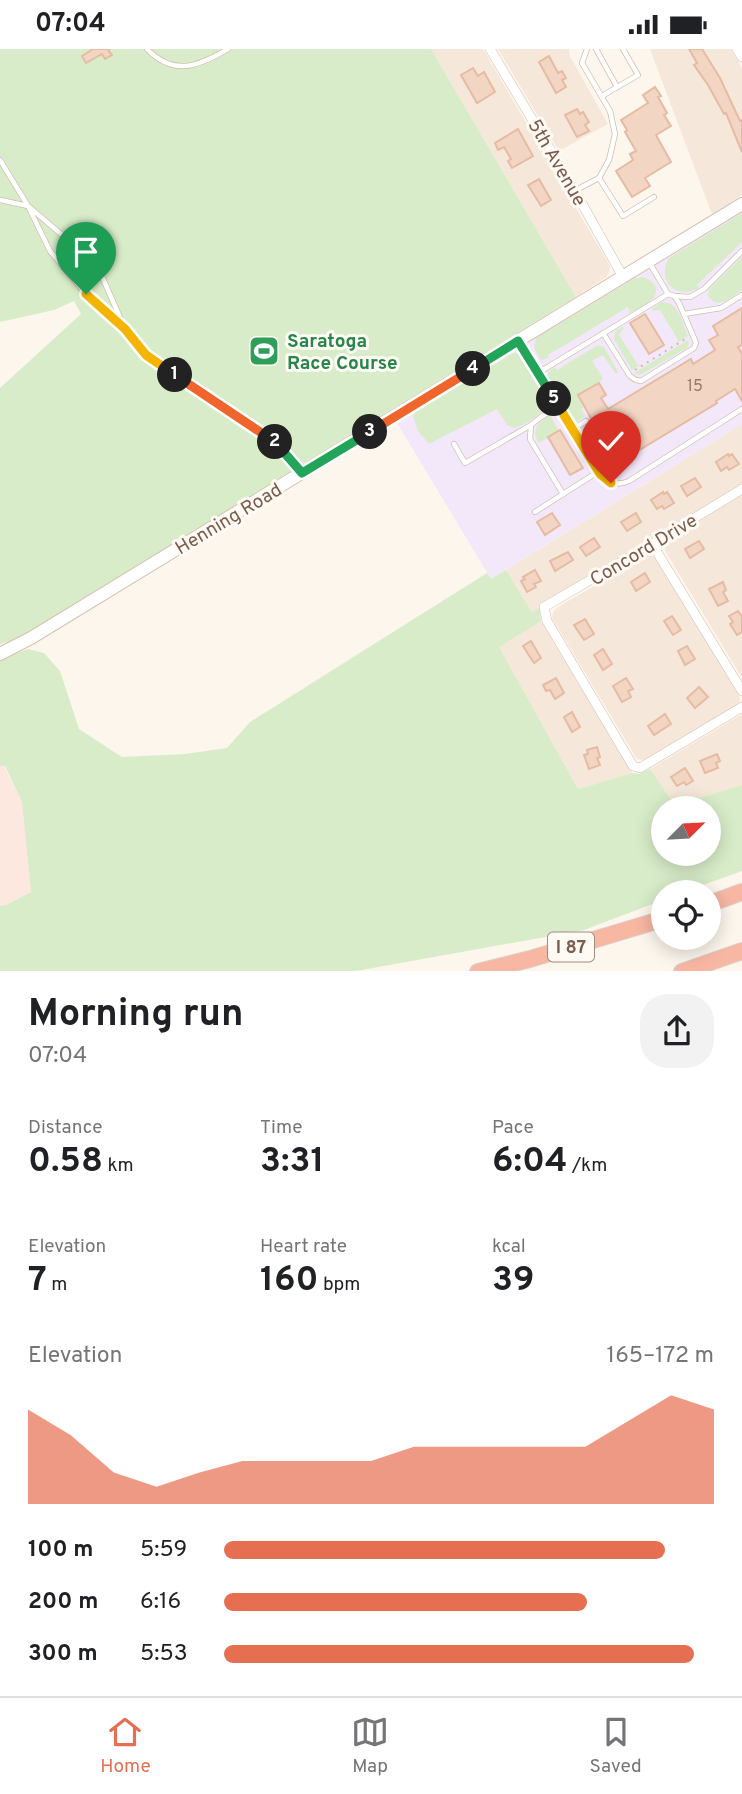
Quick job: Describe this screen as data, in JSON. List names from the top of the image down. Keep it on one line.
{"streets":{"highway":["I 87"],"street":["5th Avenue","Henning Road","Concord Drive"]},"crossings":[["5th Avenue","Henning Road"]],"places":{"sports":["Saratoga Race Course"]},"house_numbers":["15"],"north":"top right","page":{"status":"07:04","pins":["4","1","5","3","2"],"heading":["Morning run","07:04"],"stats":[["Distance","0.58 km"],["Time","3:31"],["Pace","6:04 /km"],["Elevation","7 m"],["Heart rate","160 bpm"],["kcal","39"]],"chart":["Elevation","165–172 m"],"list":[{"name":"100 m","note":"5:59"},{"name":"200 m","note":"6:16"},{"name":"300 m","note":"5:53"}],"tabs":["Home","Map","Saved"]}}
